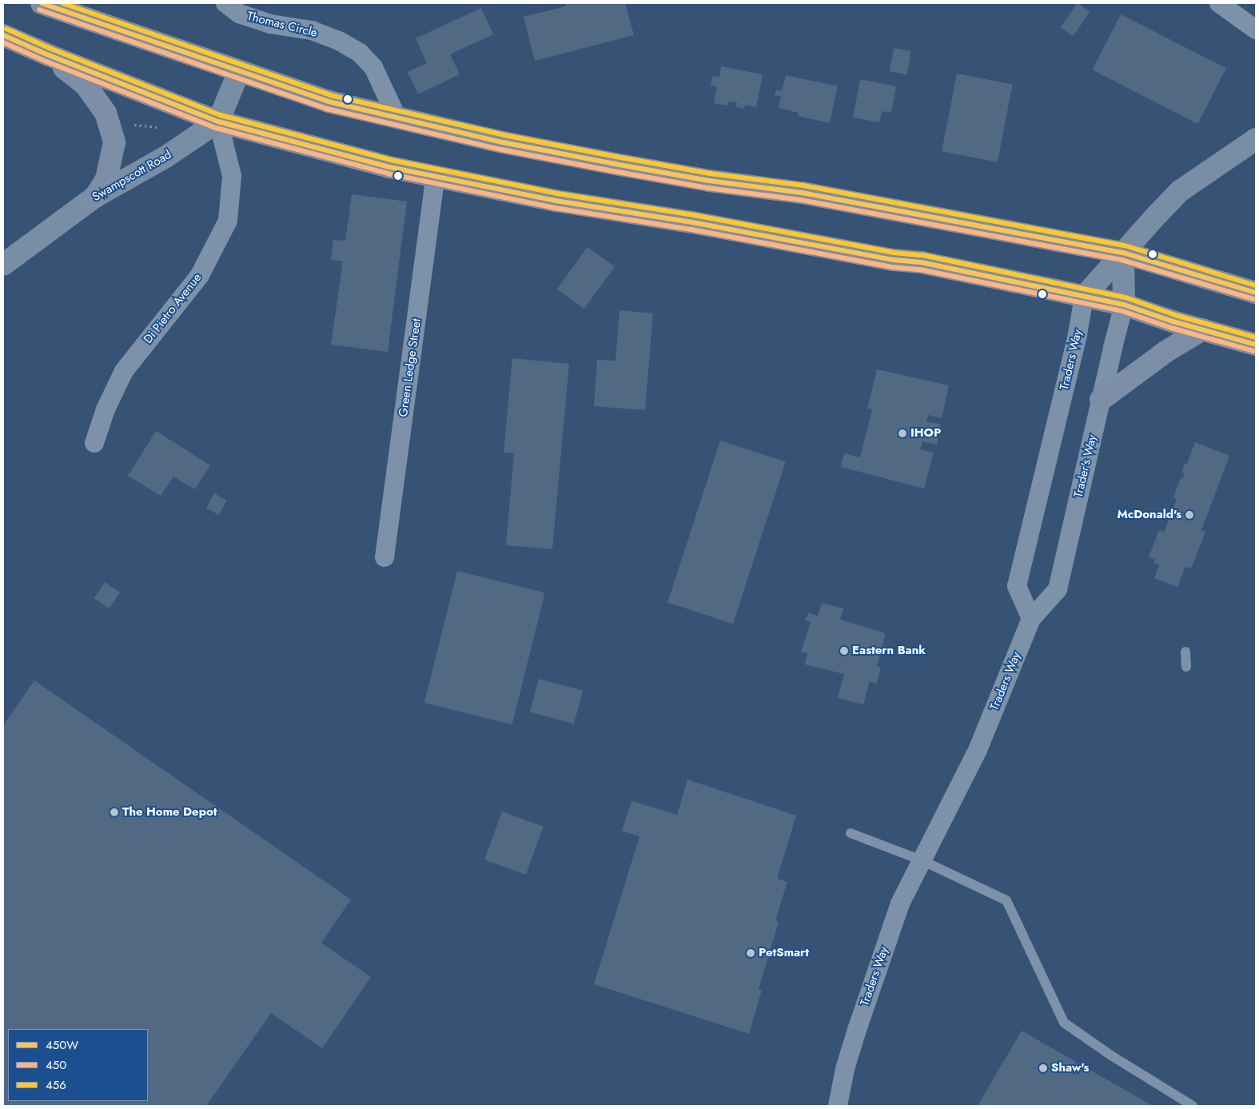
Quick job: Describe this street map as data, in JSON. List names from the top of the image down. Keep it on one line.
{"streets":{"street":["Thomas Circle","Swampscott Road","Di Pietro Avenue","Traders Way","Green Ledge Street","Trader's Way"]},"crossings":[["Swampscott Road","Di Pietro Avenue"],["Traders Way","Trader's Way"]],"places":["IHOP","McDonald's","Eastern Bank","The Home Depot","PetSmart","Shaw's"],"lines":["transit line 450W","transit line 456","transit line 450"],"legend":["450W","450","456"]}
